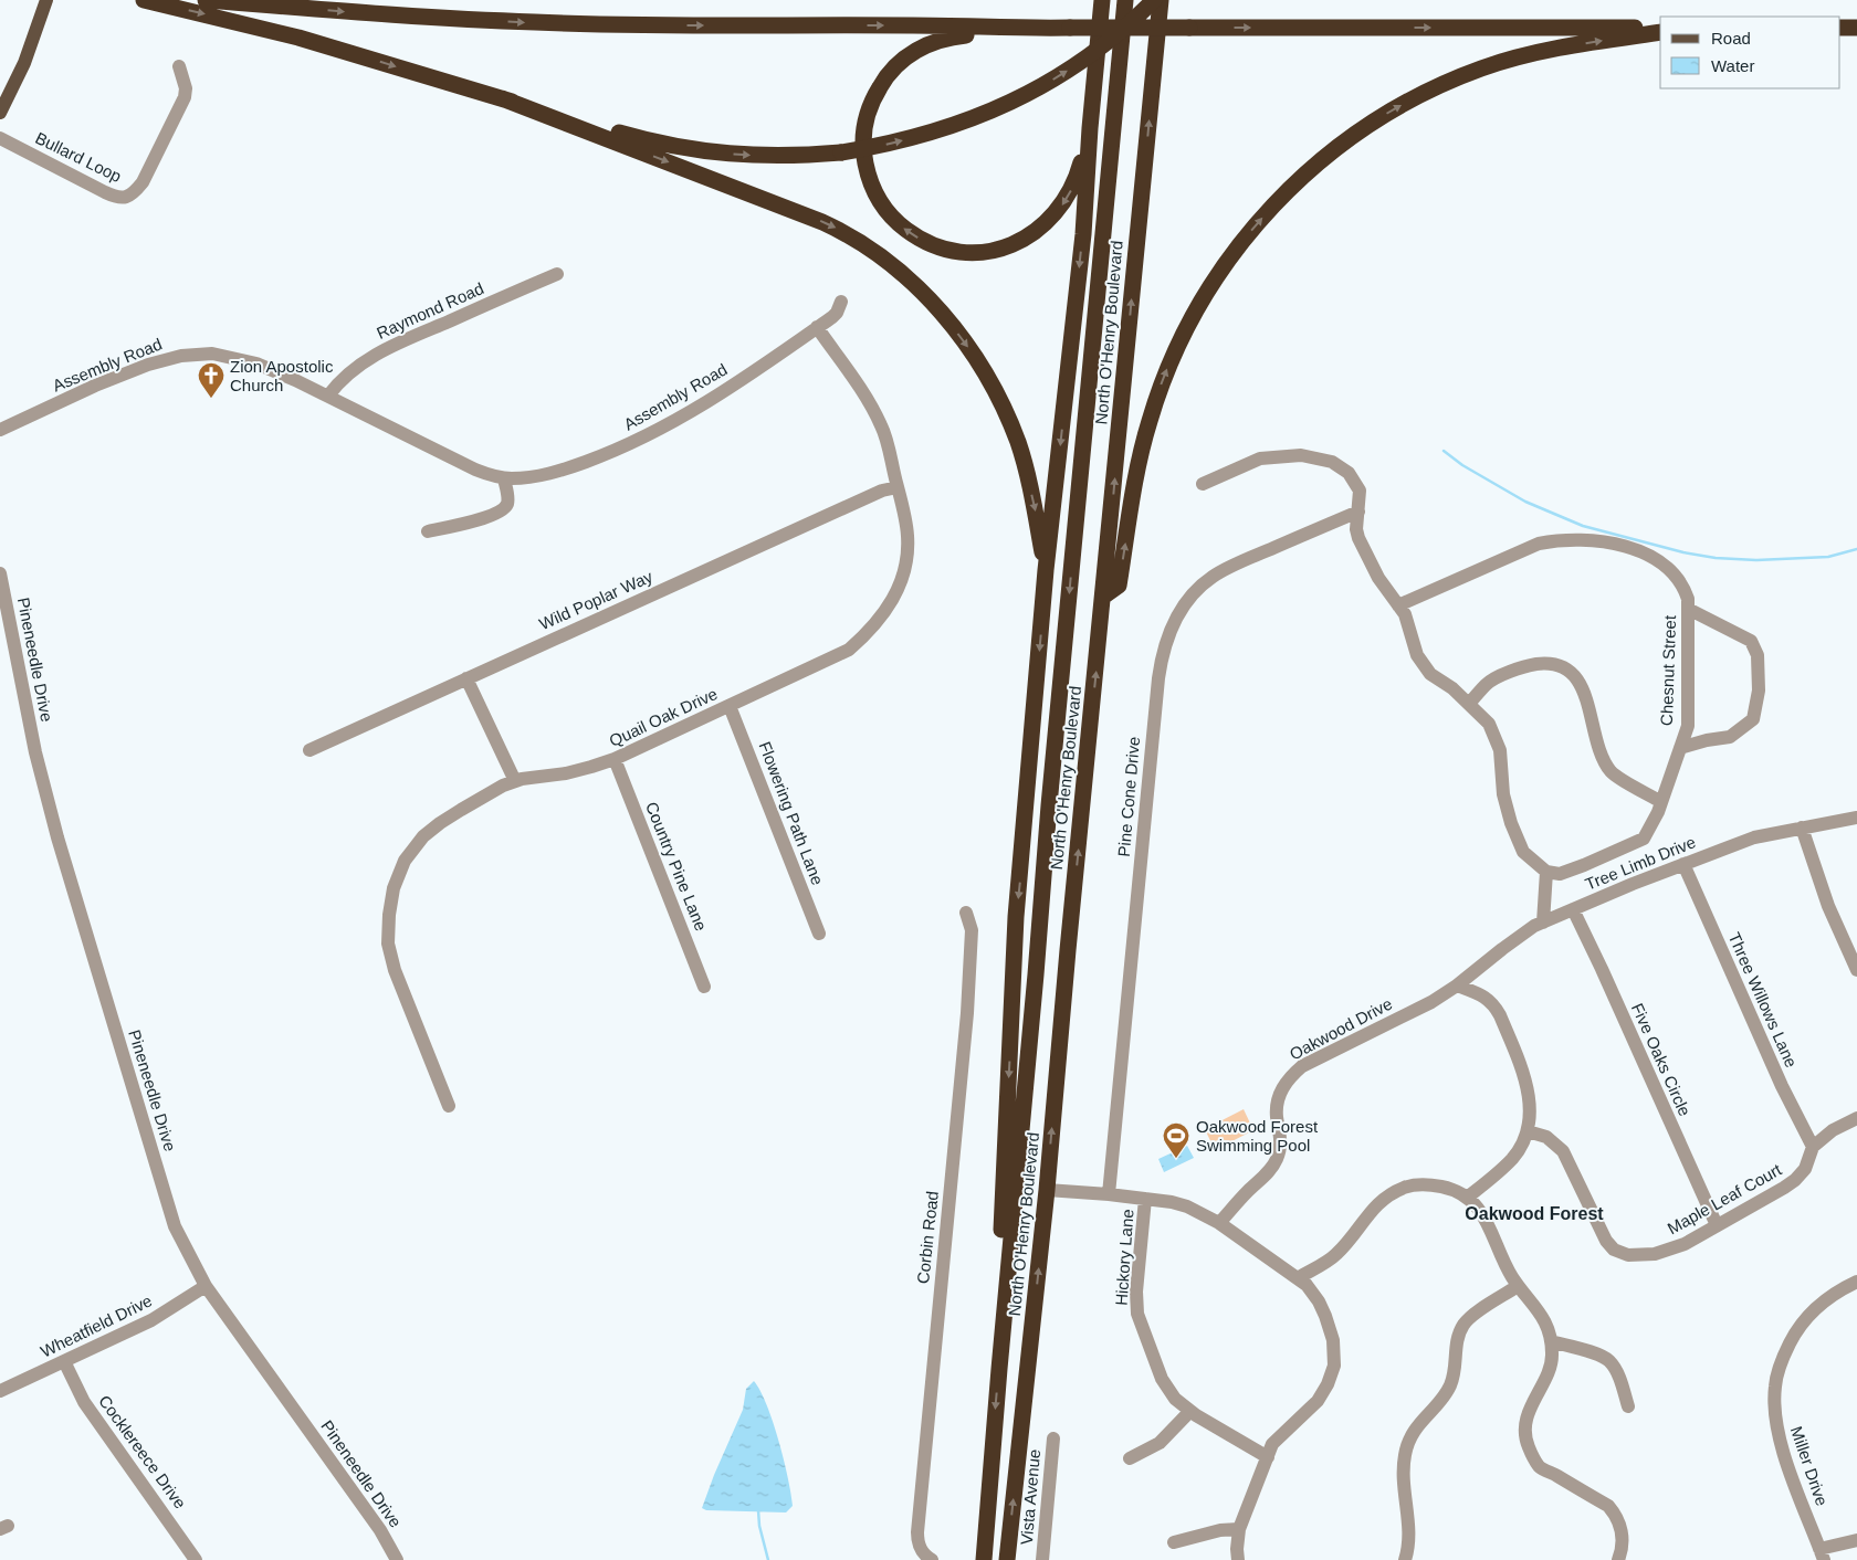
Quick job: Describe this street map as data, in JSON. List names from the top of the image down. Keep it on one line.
{"streets":{"highway":["North O'Henry Boulevard"],"street":["Bullard Loop","Raymond Road","Assembly Road","Wild Poplar Way","Pineneedle Drive","Chesnut Street","Quail Oak Drive","Pine Cone Drive","Flowering Path Lane","Tree Limb Drive","Country Pine Lane","Three Willows Lane","Oakwood Drive","Five Oaks Circle","Maple Leaf Court","Corbin Road","Hickory Lane","Wheatfield Drive","Cocklereece Drive","Miller Drive","Vista Avenue"]},"crossings":[["Raymond Road","Assembly Road"],["Assembly Road","Quail Oak Drive"],["Wild Poplar Way","Quail Oak Drive"],["Pineneedle Drive","Wheatfield Drive"],["Quail Oak Drive","Flowering Path Lane"],["Quail Oak Drive","Country Pine Lane"],["Tree Limb Drive","Three Willows Lane"],["Tree Limb Drive","Oakwood Drive"],["Tree Limb Drive","Five Oaks Circle"],["Three Willows Lane","Maple Leaf Court"],["Five Oaks Circle","Maple Leaf Court"],["Wheatfield Drive","Cocklereece Drive"]],"districts":["Oakwood Forest"],"places":{"church":["Zion Apostolic Church"],"sports":["Oakwood Forest Swimming Pool"]},"legend":["Road","Water"]}
